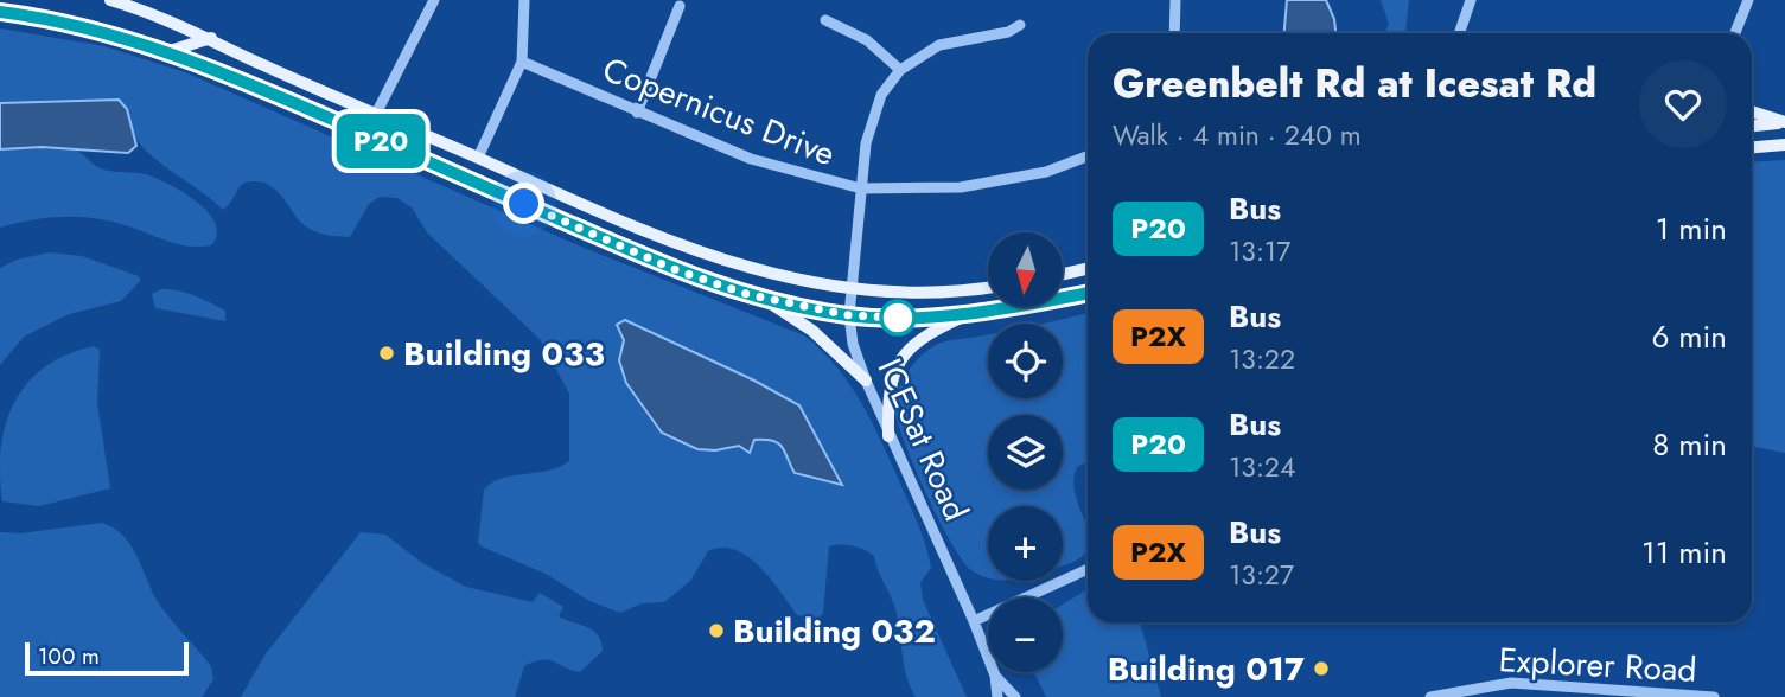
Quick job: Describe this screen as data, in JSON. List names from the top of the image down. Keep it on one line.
{"streets":{"street":["Copernicus Drive","ICESat Road","Explorer Road"]},"crossings":[["Copernicus Drive","ICESat Road"]],"places":["Building 033","Building 032","Building 017"],"lines":["bus line P20"],"scale_bar":"100 m","north":"bottom","page":{"on_map":"P20","heading":["Greenbelt Rd at Icesat Rd","Walk · 4 min · 240 m"],"list":[{"mark":"P20","name":"Bus","note":"13:17","value":"1 min"},{"mark":"P2X","name":"Bus","note":"13:22","value":"6 min"},{"mark":"P20","name":"Bus","note":"13:24","value":"8 min"},{"mark":"P2X","name":"Bus","note":"13:27","value":"11 min"}],"map_buttons":["+","−"],"scale":"100 m"}}
